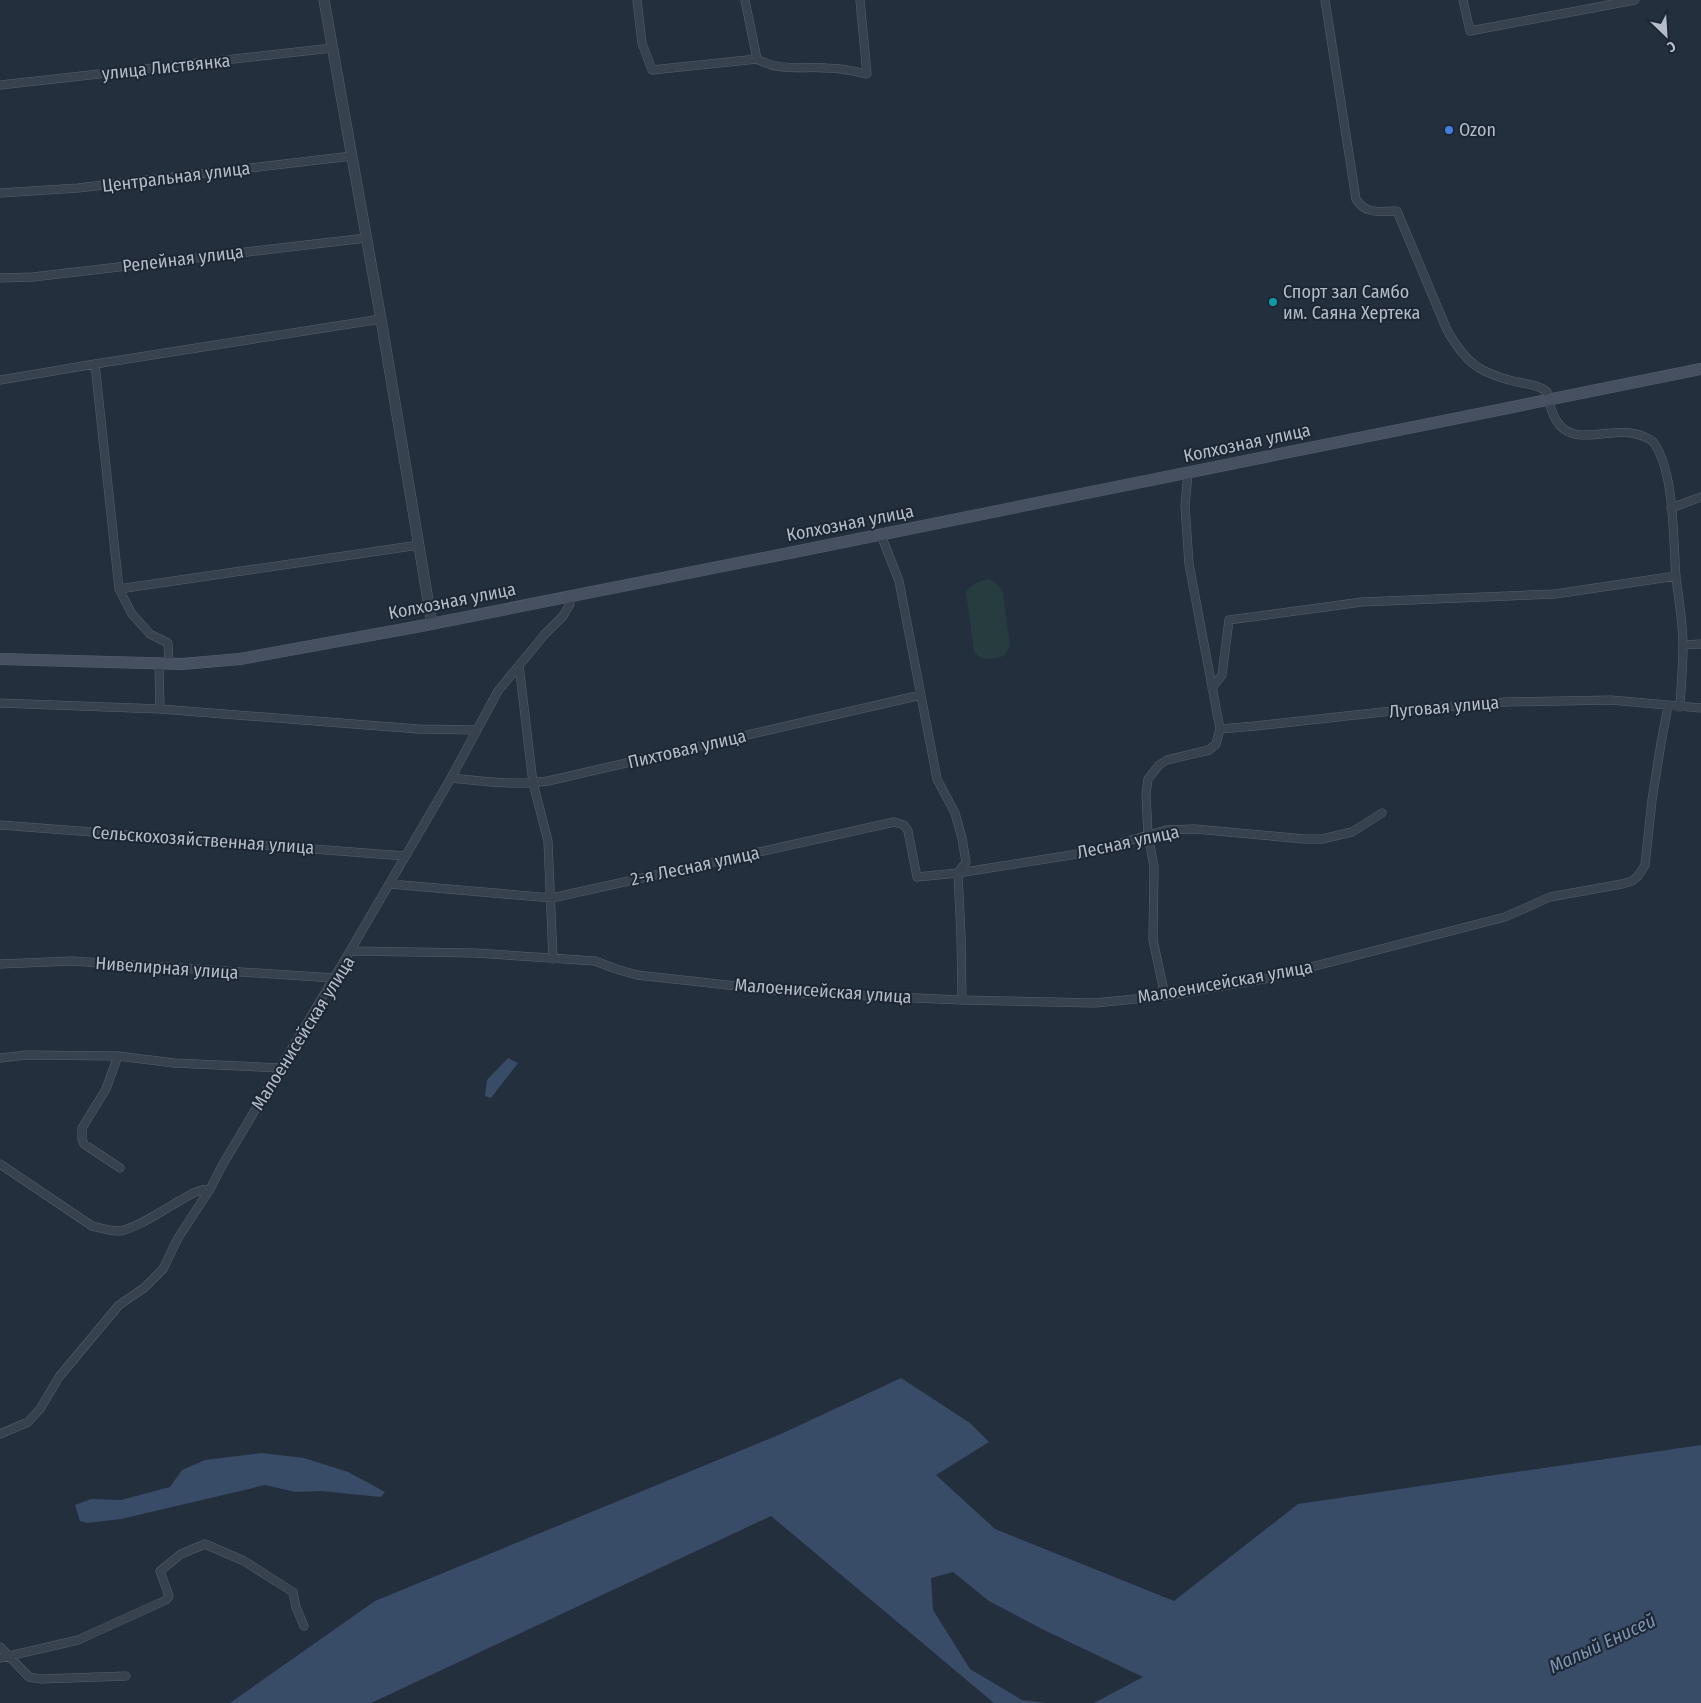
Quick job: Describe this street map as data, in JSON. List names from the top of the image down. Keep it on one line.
{"streets":{"main road":["Колхозная улица"],"street":["улица Листвянка","Центральная улица","Релейная улица","Луговая улица","Пихтовая улица","Сельскохозяйственная улица","Лесная улица","2-я Лесная улица","Нивелирная улица","Малоенисейская улица"]},"crossings":[["Луговая улица","Малоенисейская улица"],["Лесная улица","2-я Лесная улица"],["Нивелирная улица","Малоенисейская улица"]],"water":["Малый Енисей"],"places":["Ozon","Спорт зал Самбо им. Саяна Хертека"],"north":"bottom right"}
